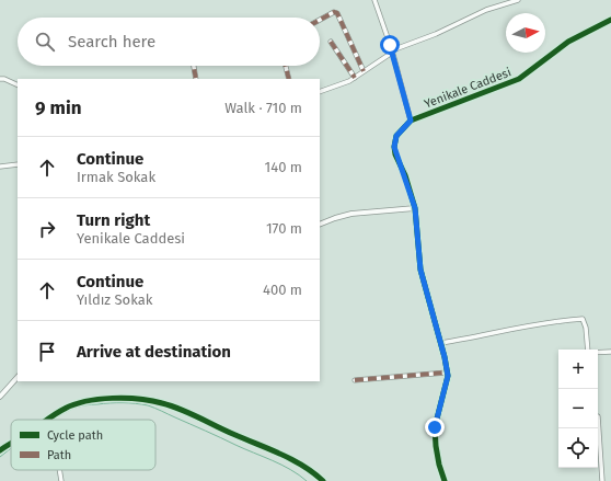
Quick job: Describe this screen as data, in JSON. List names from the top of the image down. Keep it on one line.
{"streets":{"street":["Yenikale Caddesi"]},"legend":["Cycle path","Path"],"north":"right","page":{"search":"Search here","heading":["9 min","Walk · 710 m"],"list":[["Continue","Irmak Sokak","140 m"],["Turn right","Yenikale Caddesi","170 m"],["Continue","Yıldız Sokak","400 m"],"Arrive at destination"],"map_buttons":["+","−"]}}
